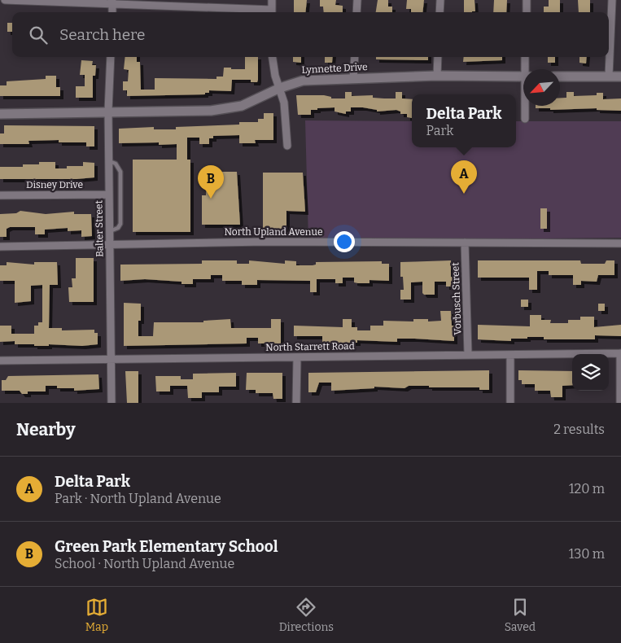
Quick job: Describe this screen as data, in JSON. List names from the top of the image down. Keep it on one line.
{"streets":{"street":["Lynnette Drive","Disney Drive","Balter Street","North Upland Avenue","Vorbusch Street","North Starrett Road"]},"crossings":[["Lynnette Drive","Balter Street"],["Disney Drive","Balter Street"],["Balter Street","North Upland Avenue"],["Balter Street","North Starrett Road"],["North Upland Avenue","Vorbusch Street"],["Vorbusch Street","North Starrett Road"]],"north":"bottom left","page":{"search":"Search here","popup":["Delta Park","Park"],"pins":["A","B"],"heading":["Nearby","2 results"],"list":[{"mark":"A","name":"Delta Park","note":"Park · North Upland Avenue","value":"120 m"},{"mark":"B","name":"Green Park Elementary School","note":"School · North Upland Avenue","value":"130 m"}],"nav":["Map","Directions","Saved"]}}
